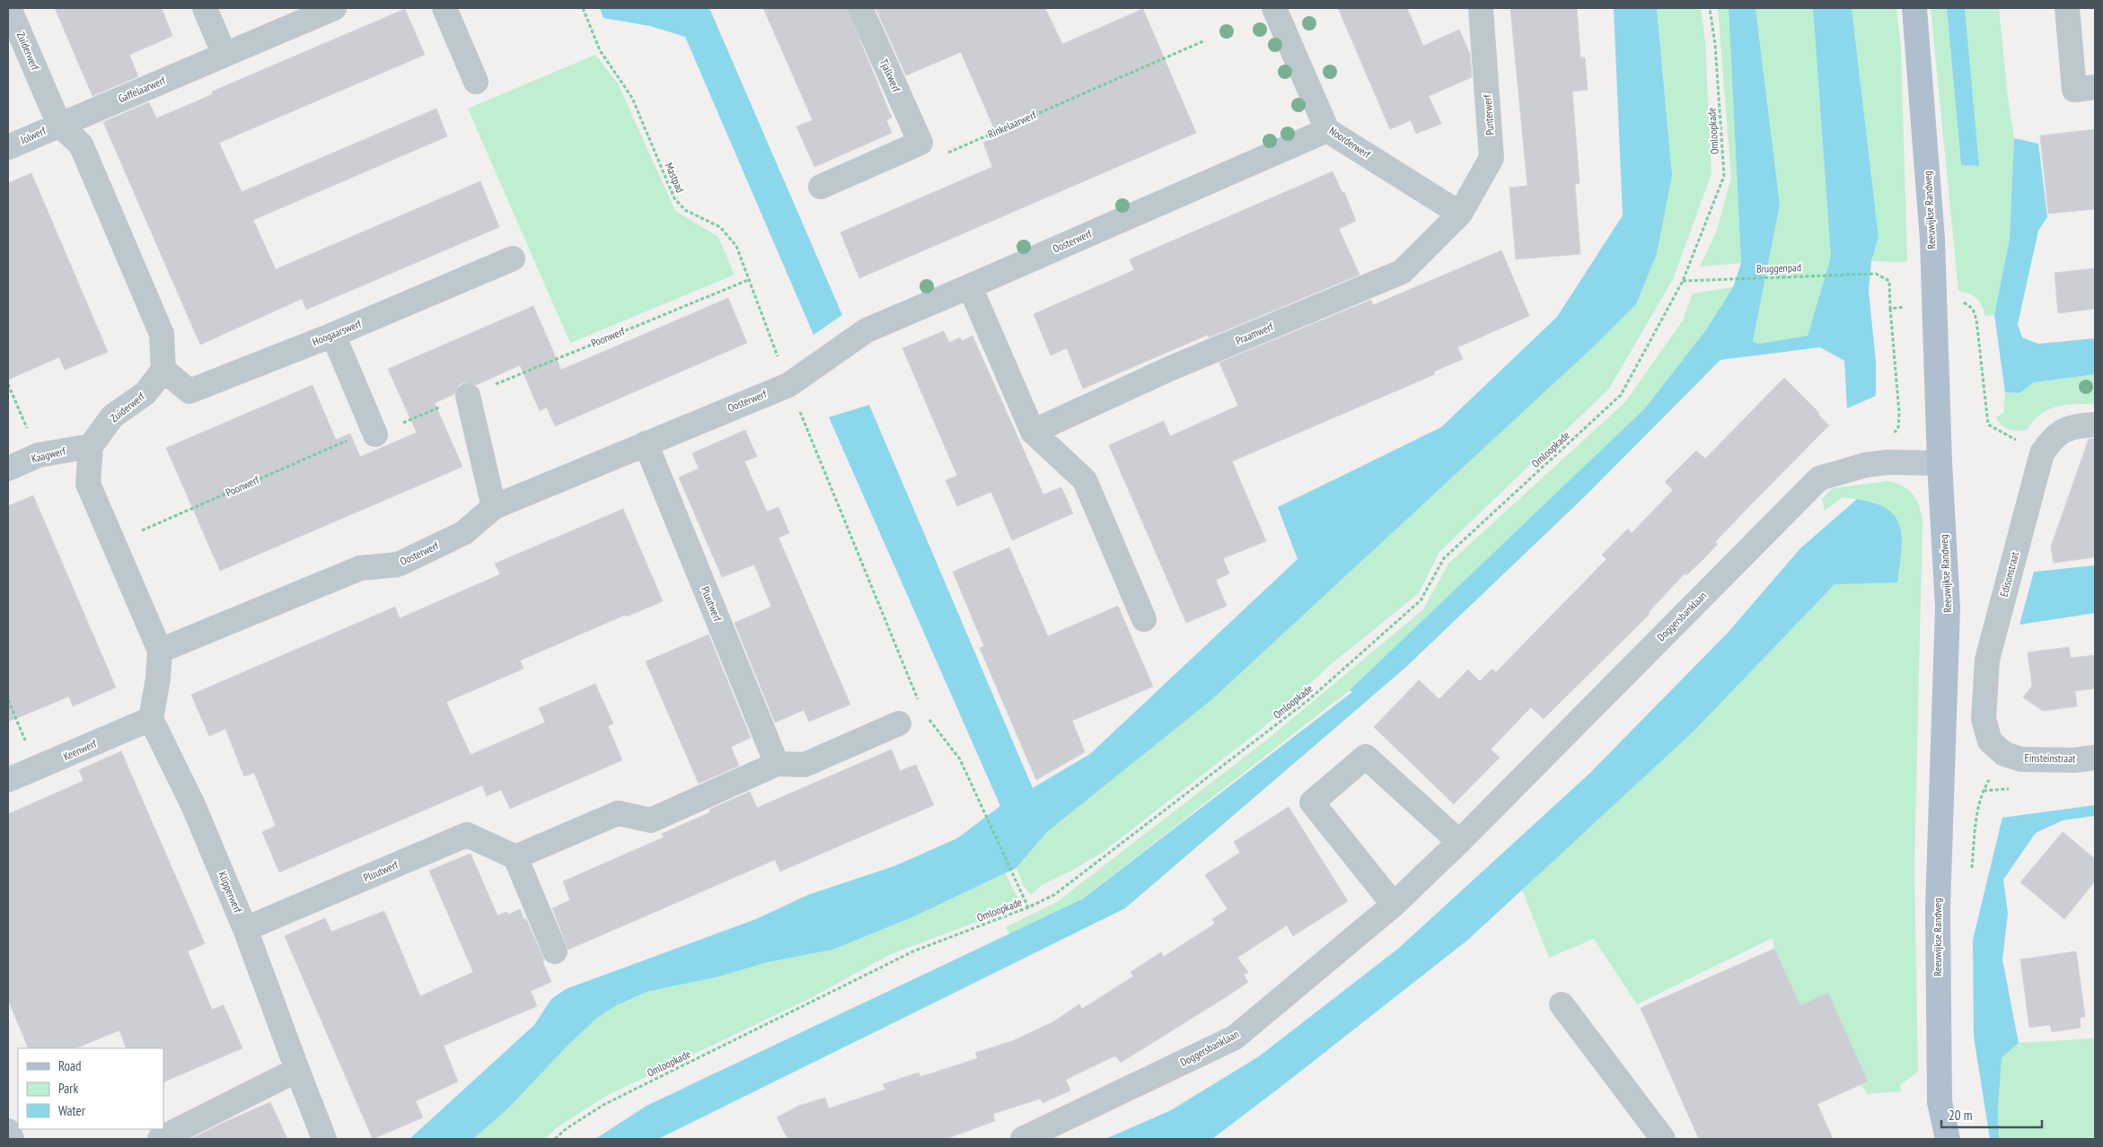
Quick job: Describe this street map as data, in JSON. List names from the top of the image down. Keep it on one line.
{"streets":{"main road":["Reeuwijkse Randweg"],"street":["Zuiderwerf","Tjalkwerf","Gaffelaarwerf","Punterwerf","Jolwerf","Noorderwerf","Oosterwerf","Hoogaarswerf","Praamwerf","Kaagwerf","Edisonstraat","Pluutwerf","Doggersbanklaan","Keenwerf","Einsteinstraat","Klipperwerf"],"path":["Rinkelaarwerf","Omloopkade","Mastpad","Bruggenpad","Poonwerf"]},"crossings":[["Zuiderwerf","Gaffelaarwerf"],["Zuiderwerf","Jolwerf"],["Zuiderwerf","Hoogaarswerf"],["Zuiderwerf","Kaagwerf"],["Tjalkwerf","Rinkelaarwerf"],["Gaffelaarwerf","Jolwerf"],["Punterwerf","Noorderwerf"],["Punterwerf","Praamwerf"],["Omloopkade","Bruggenpad"],["Noorderwerf","Oosterwerf"],["Noorderwerf","Praamwerf"],["Mastpad","Oosterwerf"],["Mastpad","Poonwerf"],["Reeuwijkse Randweg","Doggersbanklaan"],["Oosterwerf","Pluutwerf"],["Edisonstraat","Einsteinstraat"],["Pluutwerf","Klipperwerf"],["Keenwerf","Klipperwerf"]],"legend":["Road","Park","Water"],"scale_bar":"20 m"}
